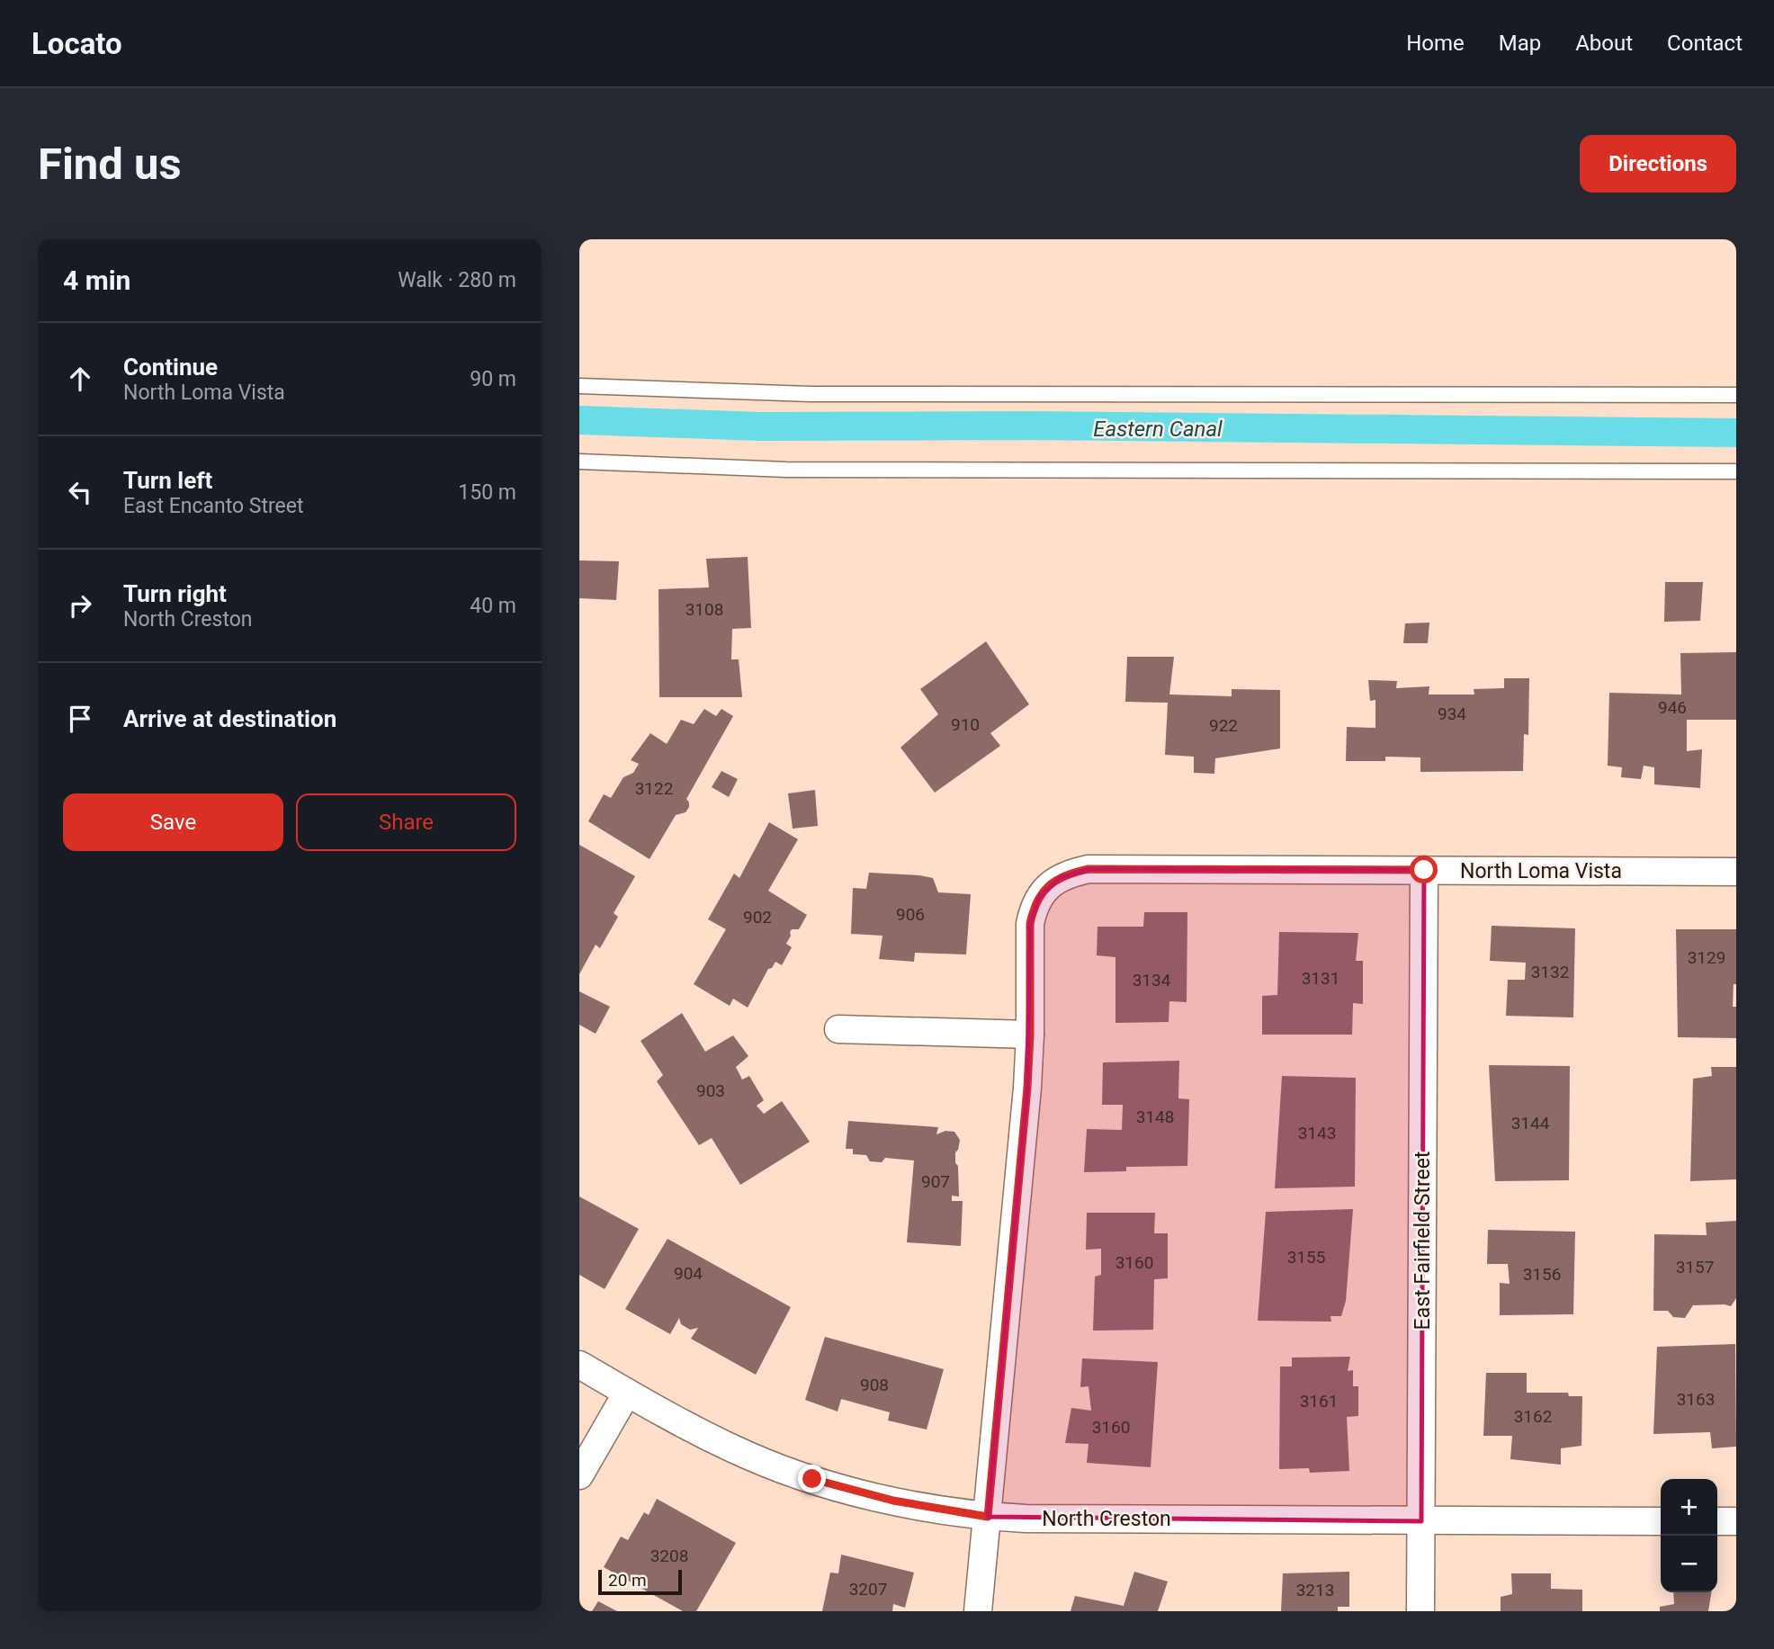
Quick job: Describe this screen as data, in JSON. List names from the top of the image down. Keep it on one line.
{"streets":{"street":["North Loma Vista","East Fairfield Street","North Creston"]},"crossings":[["North Loma Vista","East Fairfield Street"],["East Fairfield Street","North Creston"]],"water":["Eastern Canal"],"house_numbers":["3108","946","934","910","922","3122","906","902","3129","3132","3131","3134","903","3148","3144","3143","907","3155","3160","3157","904","3156","908","3163","3161","3162","3160","3208","3207","3213"],"scale_bar":"20 m","page":{"header":"Locato","nav":["Home","Map","About","Contact"],"buttons":["Directions",["Save","Share"]],"title":"Find us","heading":["4 min","Walk · 280 m"],"list":[["Continue","North Loma Vista","90 m"],["Turn left","East Encanto Street","150 m"],["Turn right","North Creston","40 m"],"Arrive at destination"],"map_buttons":["+","−"],"scale":"20 m"}}
